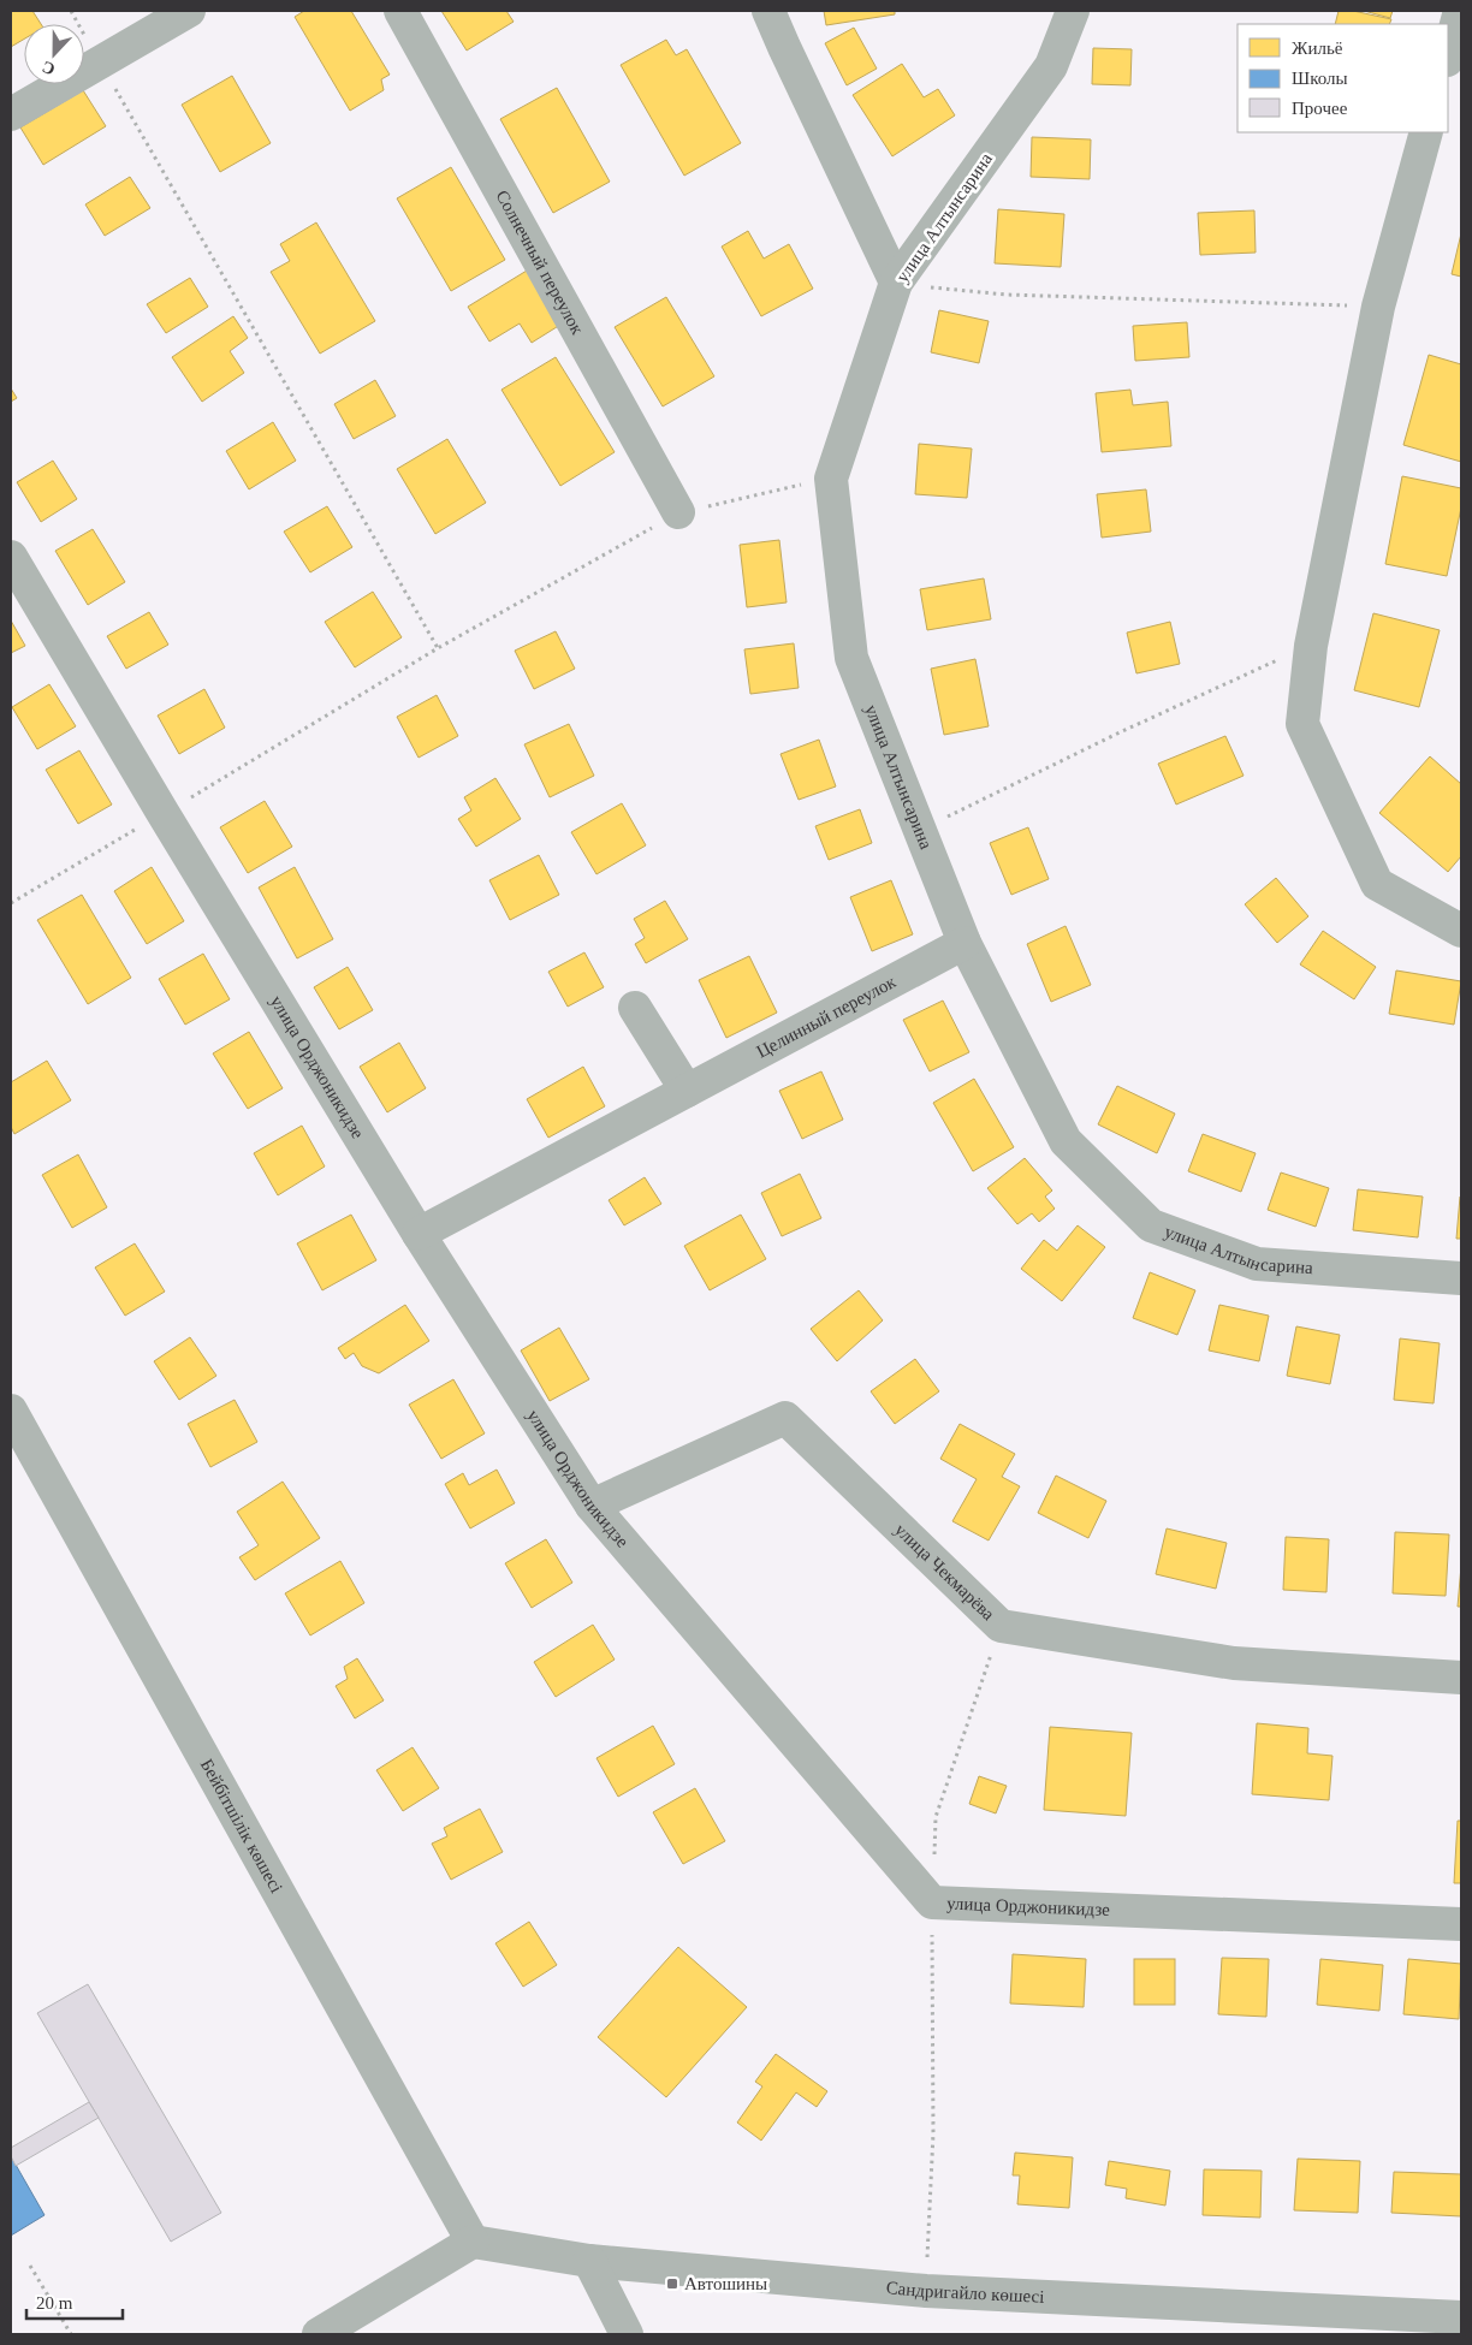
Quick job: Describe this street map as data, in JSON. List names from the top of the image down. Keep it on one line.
{"streets":{"street":["улица Алтынсарина","Солнечный переулок","Целинный переулок","улица Орджоникидзе","улица Чекмарёва","Бейбітшілік көшесі","Сандригайло көшесі"]},"crossings":[["улица Алтынсарина","Целинный переулок"],["Целинный переулок","улица Орджоникидзе"],["улица Орджоникидзе","улица Чекмарёва"],["Бейбітшілік көшесі","Сандригайло көшесі"]],"places":{"transit":["Автошины"]},"legend":["Жильё","Школы","Прочее"],"scale_bar":"20 m","north":"bottom"}
